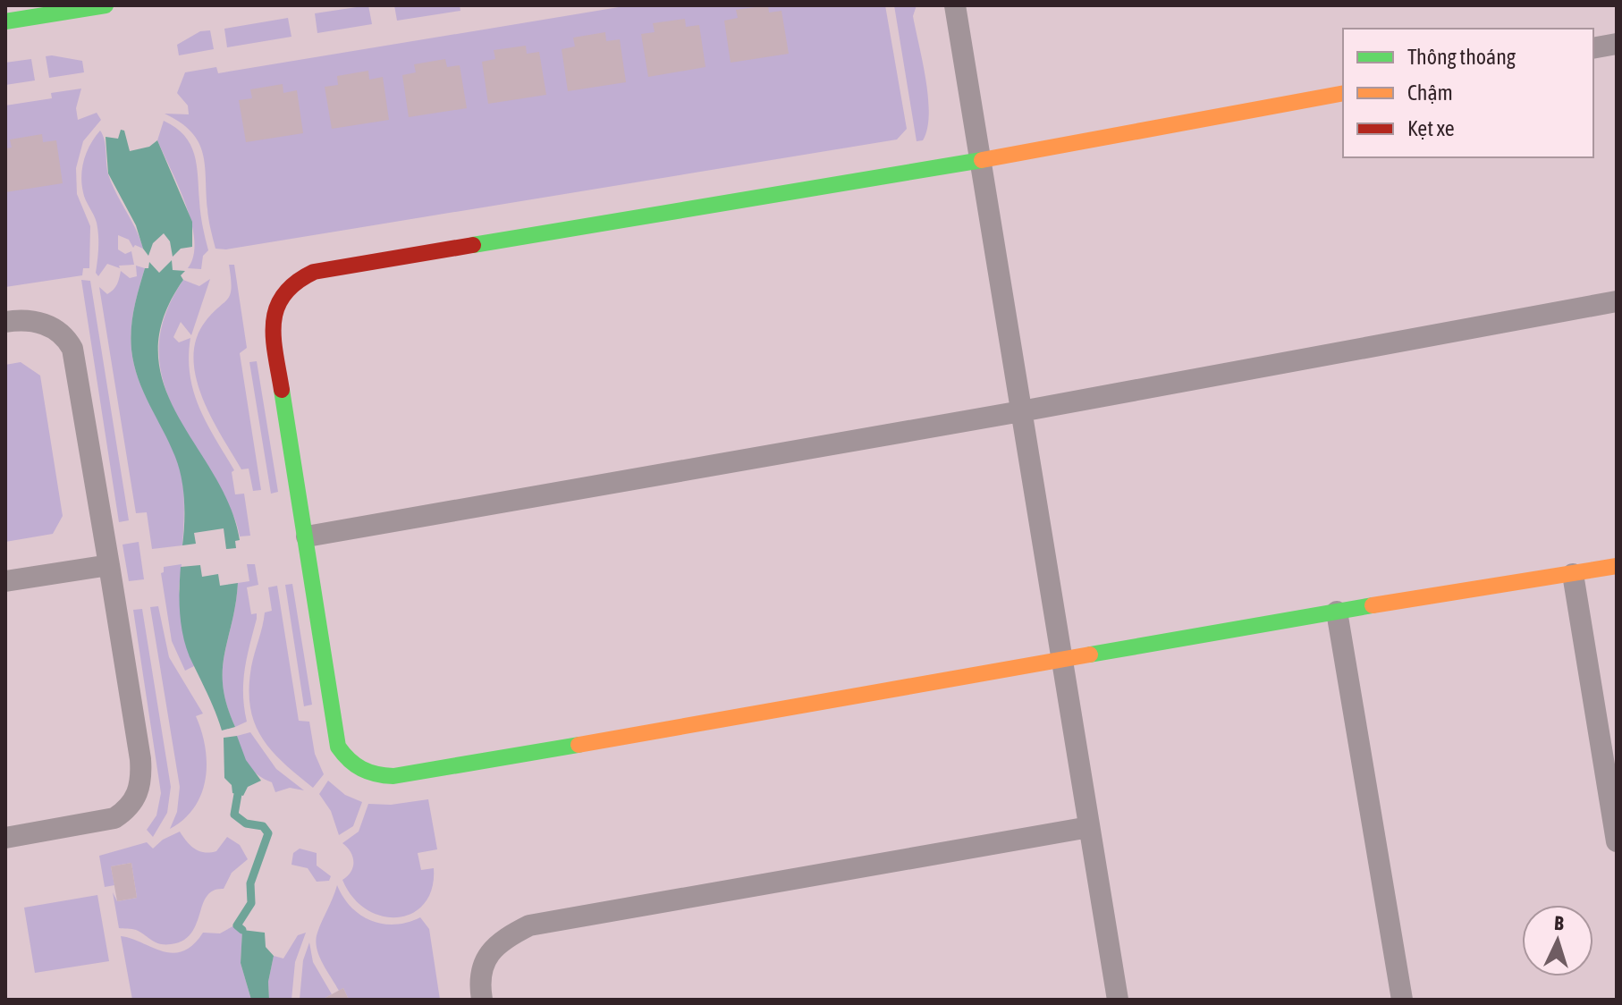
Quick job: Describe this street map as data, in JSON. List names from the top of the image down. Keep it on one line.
{"legend":["Thông thoáng","Chậm","Kẹt xe"],"north":"top"}
